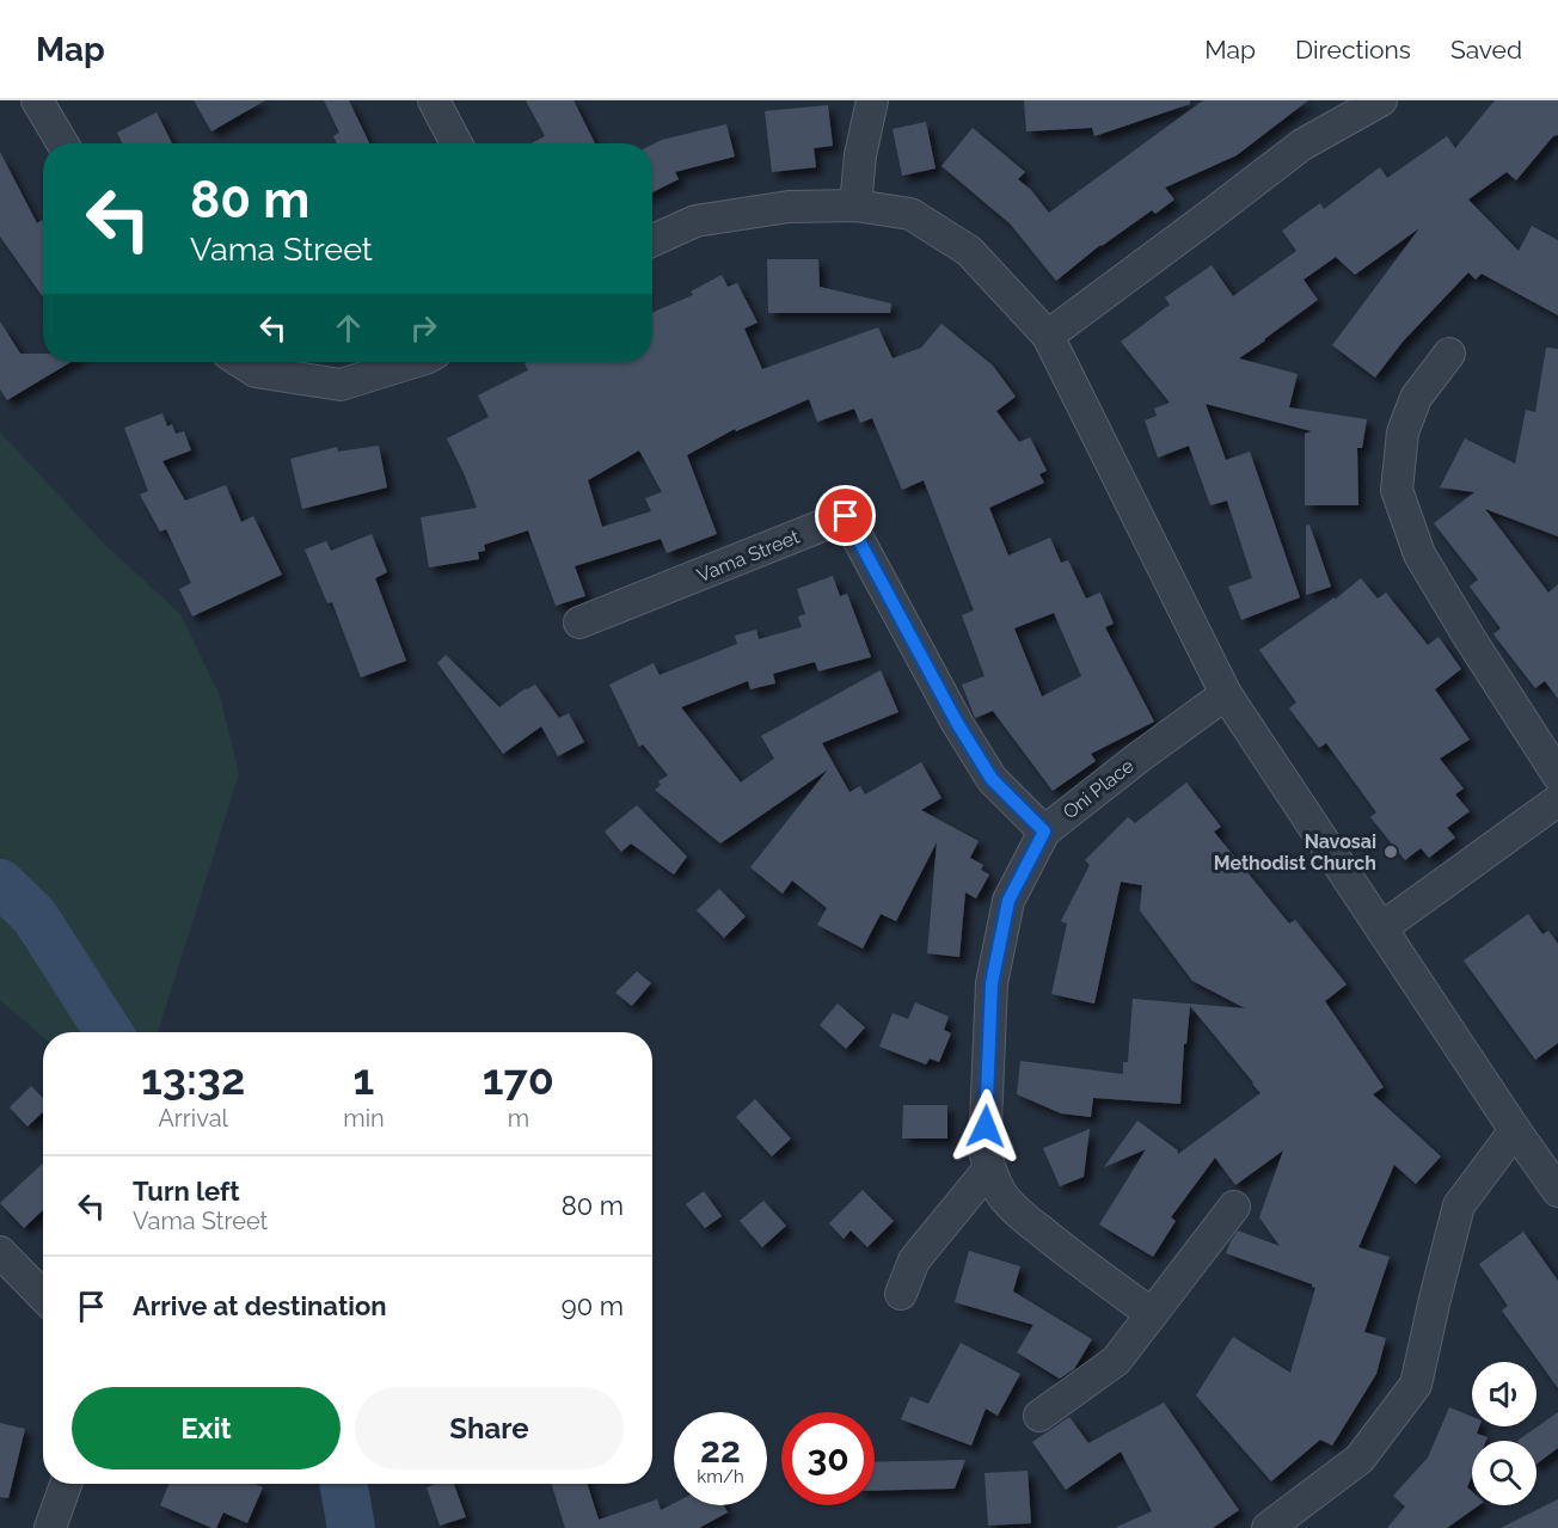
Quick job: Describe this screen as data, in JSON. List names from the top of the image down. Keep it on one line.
{"streets":{"street":["Vama Street","Oni Place"]},"crossings":[["Vama Street","Oni Place"]],"places":["Navosai Methodist Church"],"page":{"header":"Map","nav":["Map","Directions","Saved"],"turn":["80 m","Vama Street"],"eta":["13:32","Arrival","1","min","170","m"],"list":[{"name":"Turn left","note":"Vama Street","value":"80 m"},{"name":"Arrive at destination","value":"90 m"}],"buttons":["Exit","Share"],"speed":"22 km/h","limit":"30"}}
